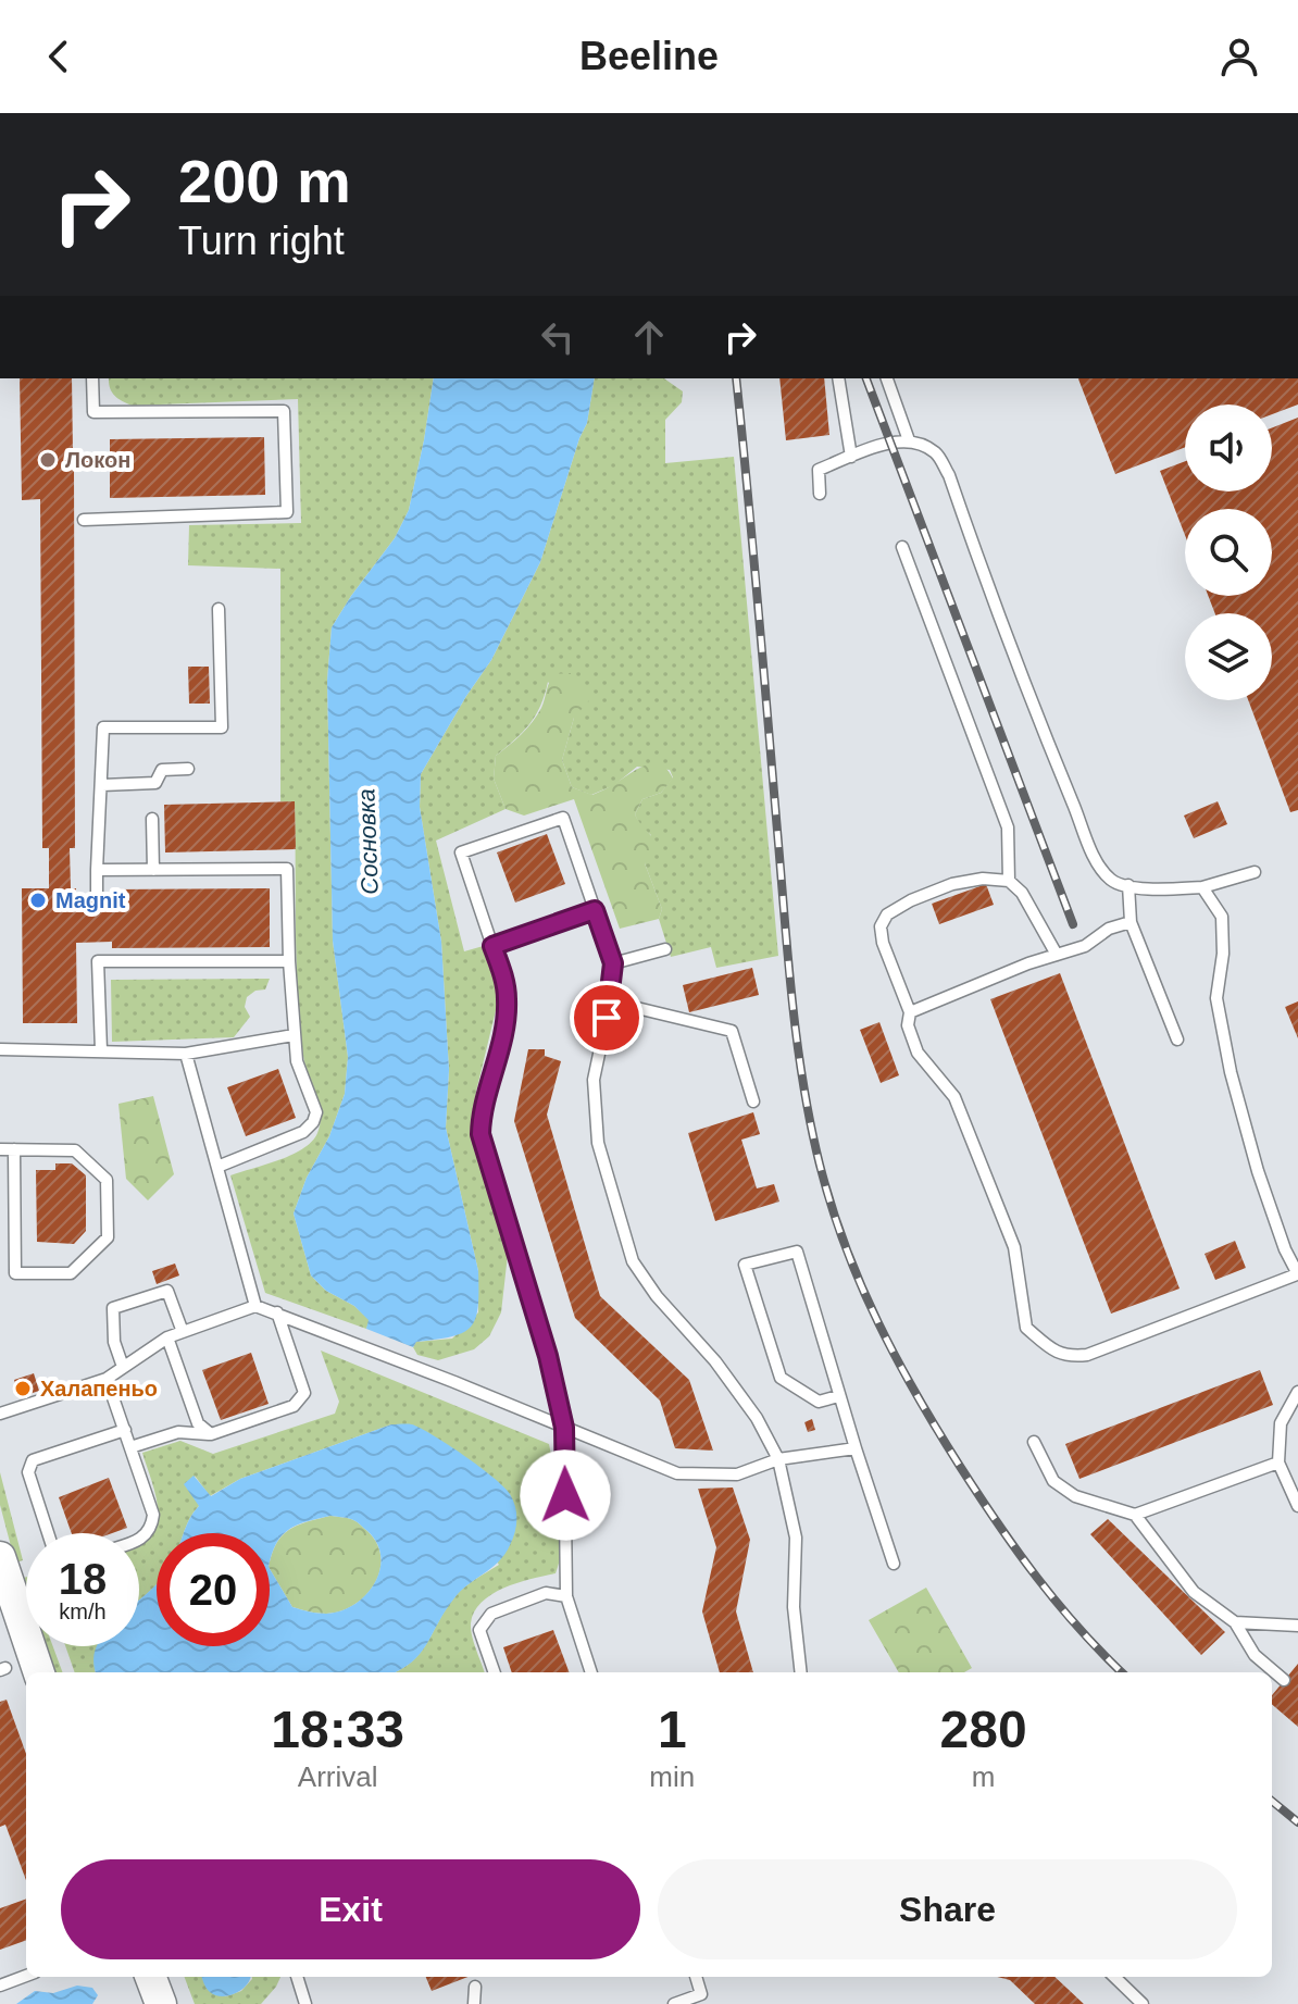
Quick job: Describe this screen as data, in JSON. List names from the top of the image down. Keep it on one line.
{"water":["Сосновка"],"places":["Локон","Magnit","Халапеньо"],"page":{"header":"Beeline","turn":["200 m","Turn right"],"speed":"18 km/h","limit":"20","eta":["18:33","Arrival","1","min","280","m"],"buttons":["Exit","Share"]}}
